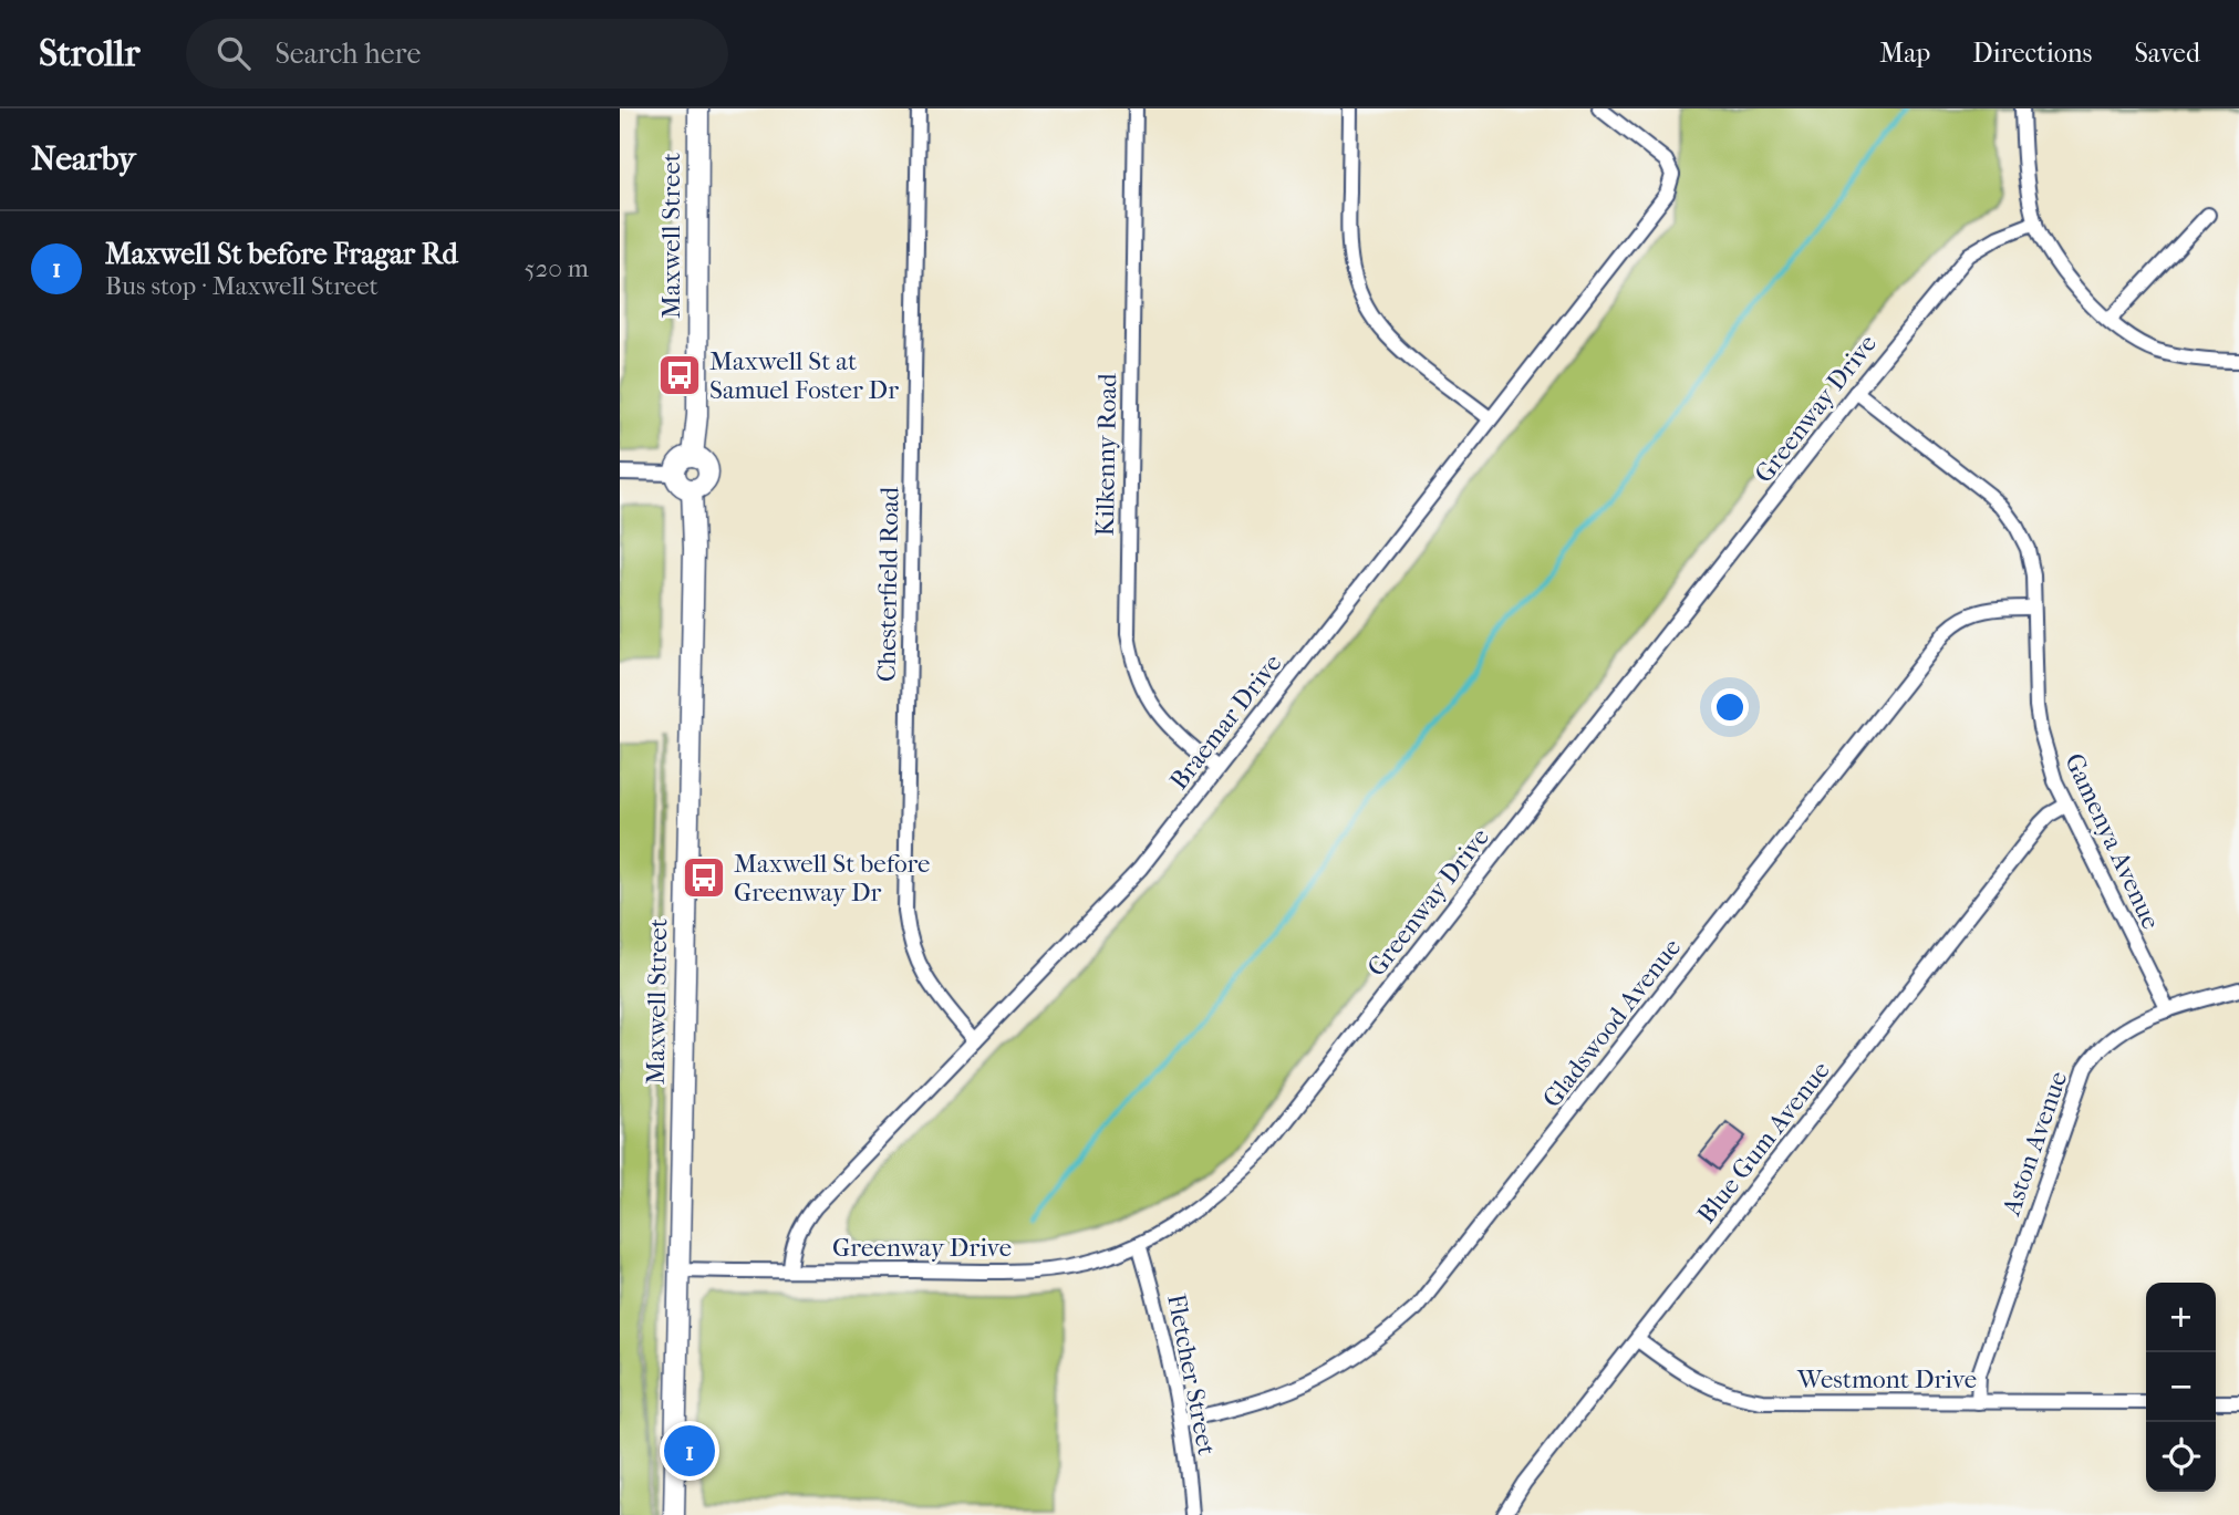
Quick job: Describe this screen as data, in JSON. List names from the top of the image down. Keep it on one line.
{"streets":{"main road":["Maxwell Street"],"street":["Greenway Drive","Kilkenny Road","Chesterfield Road","Braemar Drive","Gamenya Avenue","Gladswood Avenue","Blue Gum Avenue","Aston Avenue","Fletcher Street","Westmont Drive"]},"crossings":[["Maxwell Street","Greenway Drive"],["Greenway Drive","Braemar Drive"],["Greenway Drive","Gamenya Avenue"],["Greenway Drive","Fletcher Street"],["Kilkenny Road","Braemar Drive"],["Chesterfield Road","Braemar Drive"],["Gamenya Avenue","Gladswood Avenue"],["Gamenya Avenue","Blue Gum Avenue"],["Gamenya Avenue","Aston Avenue"],["Gladswood Avenue","Fletcher Street"],["Blue Gum Avenue","Westmont Drive"],["Aston Avenue","Westmont Drive"]],"places":{"bus stop":["Maxwell St at Samuel Foster Dr","Maxwell St before Greenway Dr"]},"page":{"header":"Strollr","search":"Search here","nav":["Map","Directions","Saved"],"heading":"Nearby","list":[{"mark":"1","name":"Maxwell St before Fragar Rd","note":"Bus stop · Maxwell Street","value":"520 m"}],"map_buttons":["+","−"],"pins":"1"}}
